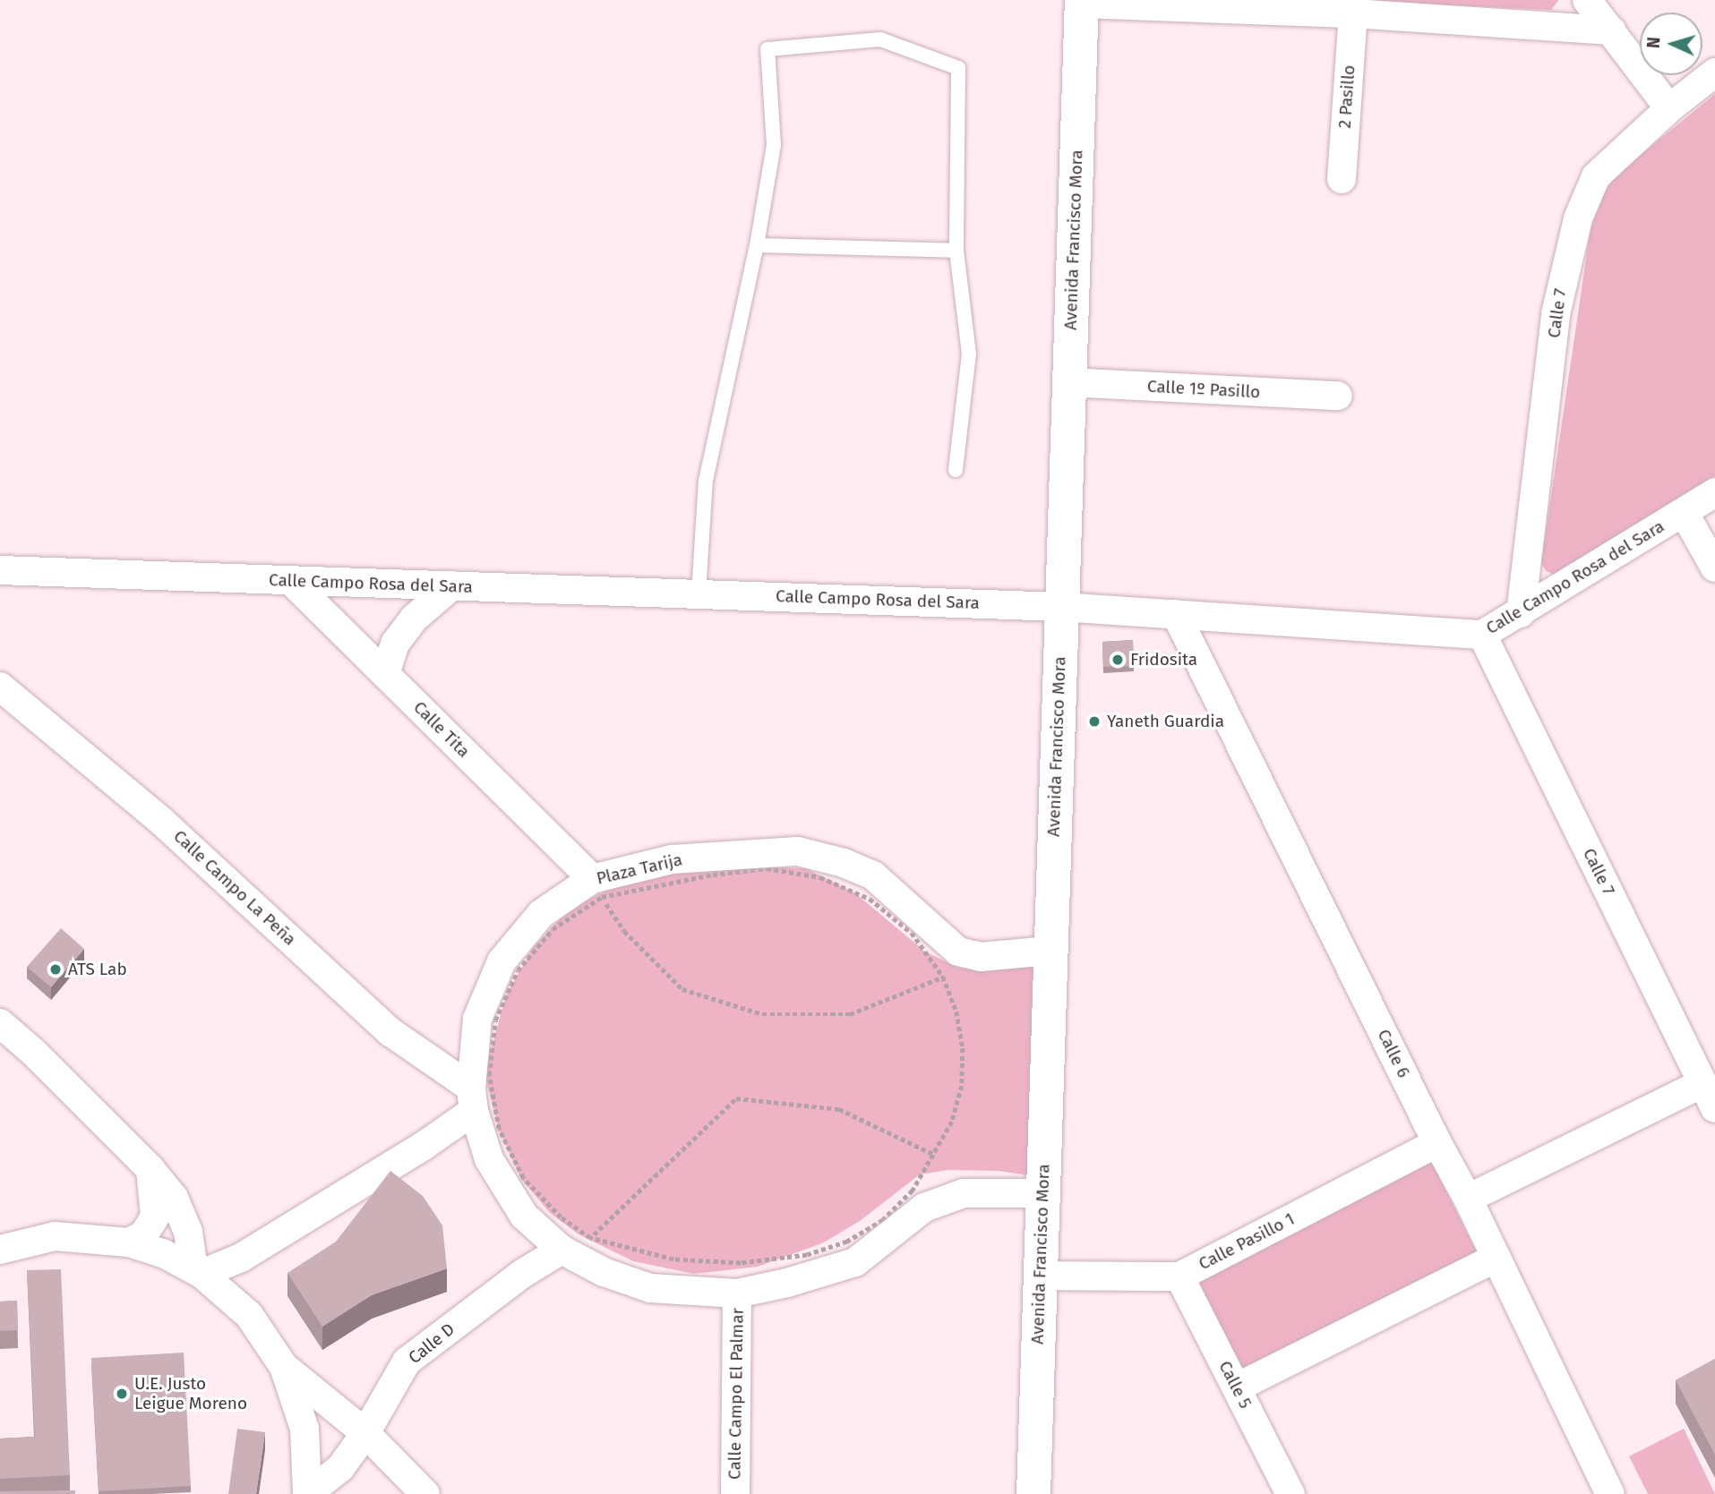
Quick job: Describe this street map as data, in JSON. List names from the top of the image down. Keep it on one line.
{"streets":{"street":["2 Pasillo","Avenida Francisco Mora","Calle 7","Calle 1º Pasillo","Calle Campo Rosa del Sara","Calle Tita","Plaza Tarija","Calle Campo La Peña","Calle 6","Calle Pasillo 1","Calle D","Calle 5","Calle Campo El Palmar"]},"crossings":[["Avenida Francisco Mora","Calle 1º Pasillo"],["Avenida Francisco Mora","Calle Campo Rosa del Sara"],["Avenida Francisco Mora","Plaza Tarija"],["Avenida Francisco Mora","Calle Pasillo 1"],["Calle 7","Calle Campo Rosa del Sara"],["Calle Campo Rosa del Sara","Calle Tita"],["Calle Campo Rosa del Sara","Calle 6"],["Calle Tita","Plaza Tarija"],["Plaza Tarija","Calle Campo La Peña"],["Plaza Tarija","Calle D"],["Plaza Tarija","Calle Campo El Palmar"],["Calle 6","Calle Pasillo 1"],["Calle Pasillo 1","Calle 5"]],"places":["Fridosita","Yaneth Guardia","ATS Lab","U.E. Justo Leigue Moreno"],"north":"left"}
